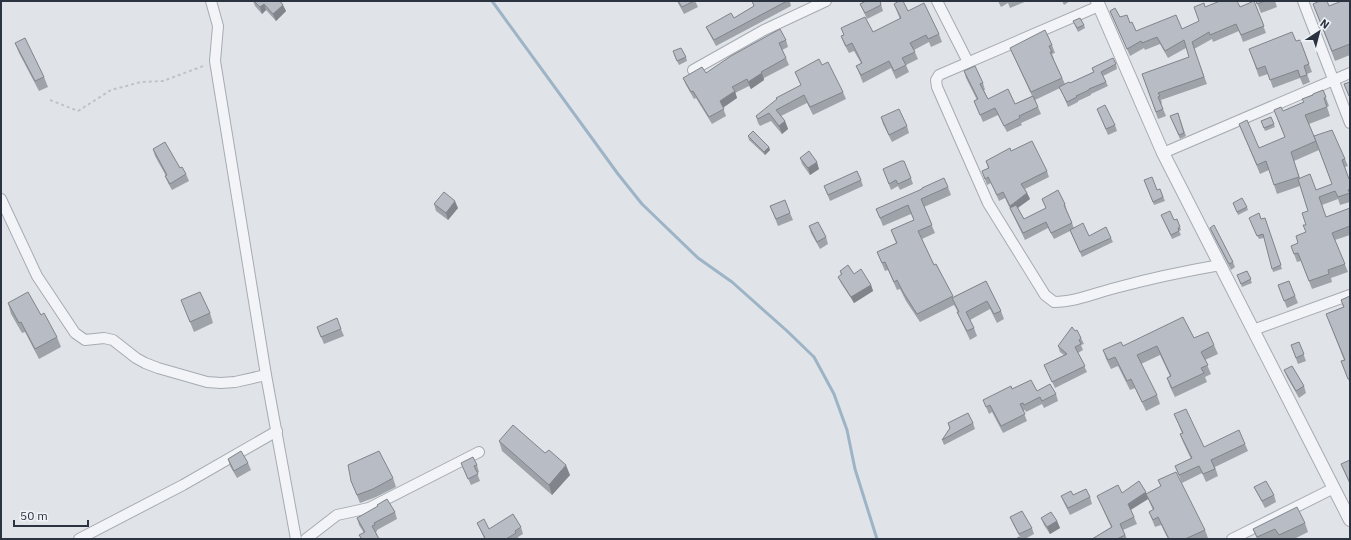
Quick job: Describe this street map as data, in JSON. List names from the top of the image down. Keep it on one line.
{"scale_bar":"50 m","north":"top right"}
